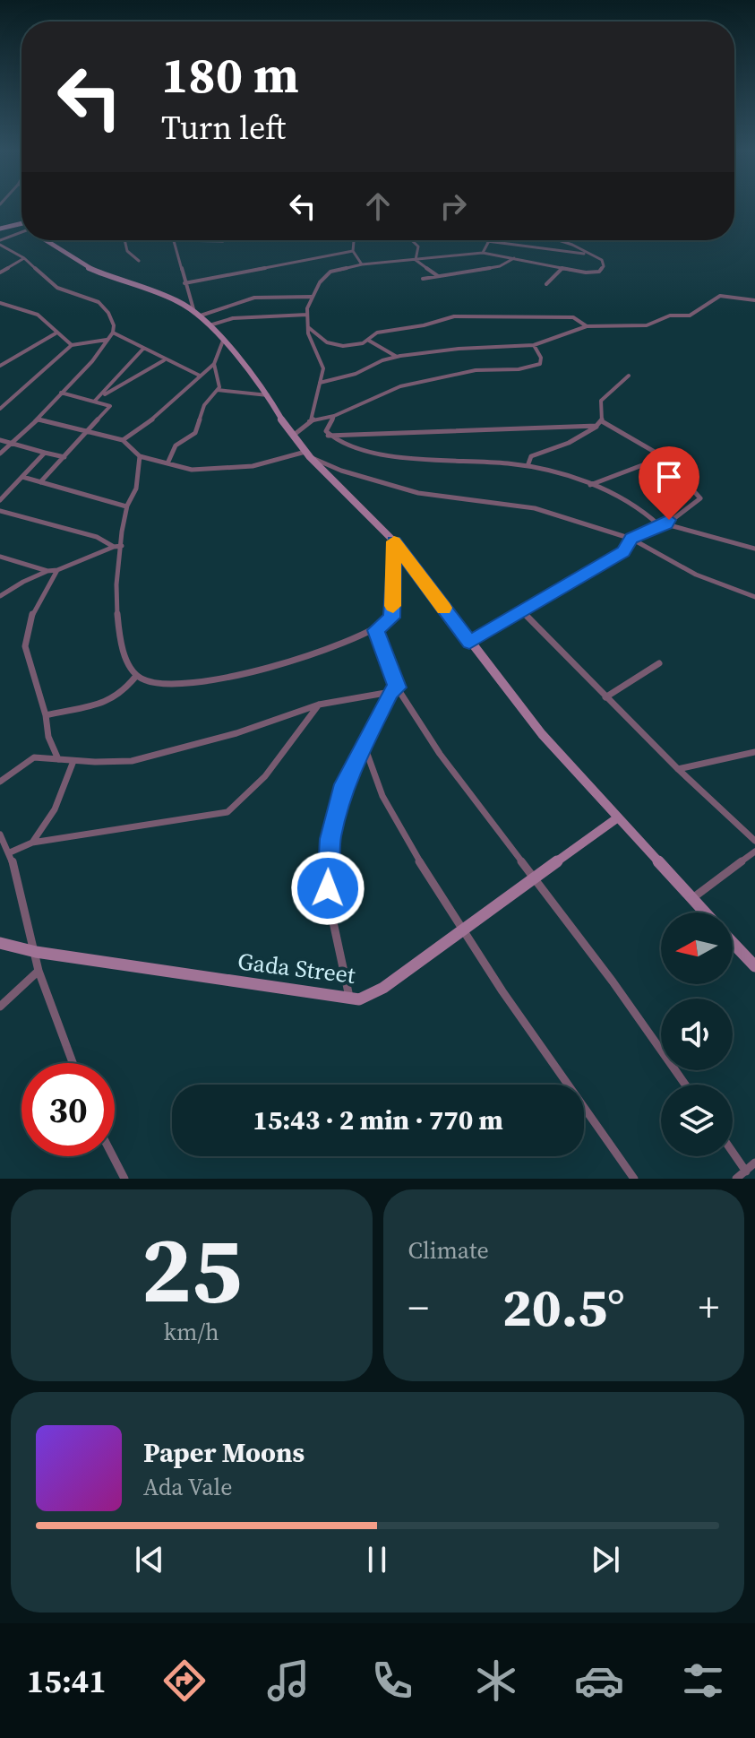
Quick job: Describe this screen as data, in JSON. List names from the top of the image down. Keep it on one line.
{"streets":{"street":["Gada Street"]},"north":"left","page":{"turn":["180 m","Turn left"],"limit":"30","trip":"15:43 · 2 min · 770 m","tile":[["25","km/h"],"Climate"],"heat":["−","20.5°","+"],"song":["Paper Moons","Ada Vale"],"tabs":"15:41"}}
